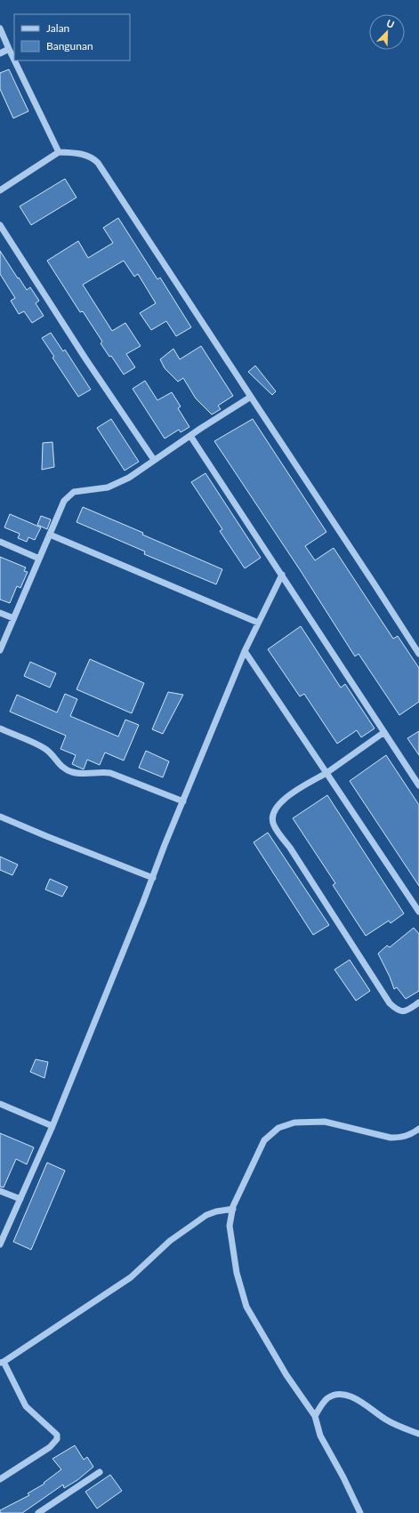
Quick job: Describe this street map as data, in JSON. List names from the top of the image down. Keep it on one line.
{"legend":["Jalan","Bangunan"],"north":"top right"}
